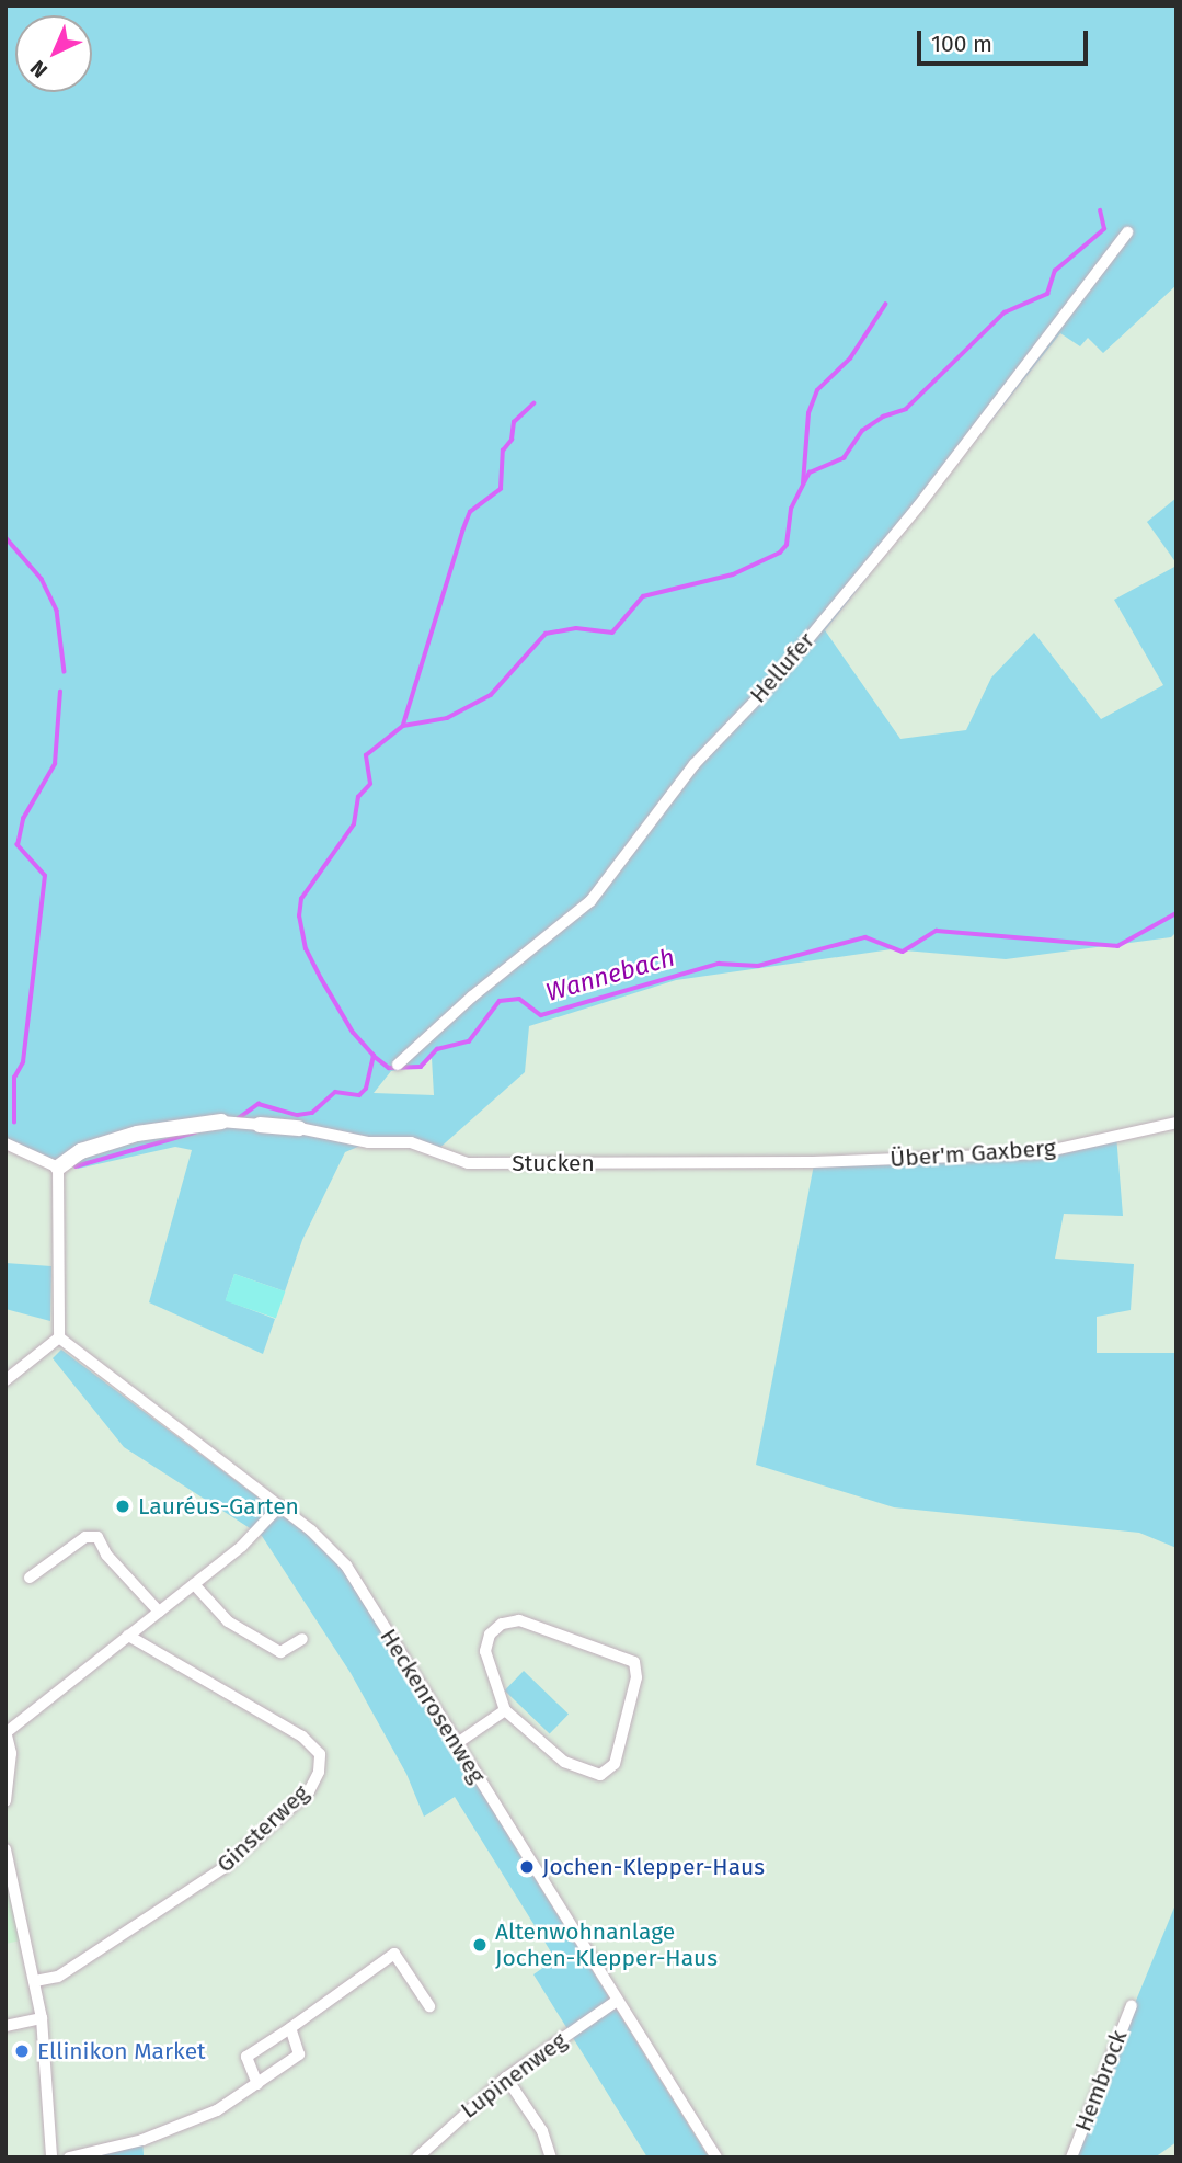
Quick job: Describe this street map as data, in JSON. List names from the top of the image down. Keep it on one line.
{"streets":{"street":["Hellufer","Über'm Gaxberg","Stucken","Heckenrosenweg","Ginsterweg","Lupinenweg","Hembrock"]},"crossings":[["Über'm Gaxberg","Stucken"],["Heckenrosenweg","Lupinenweg"]],"water":["Wannebach"],"places":["Lauréus-Garten","Jochen-Klepper-Haus","Altenwohnanlage Jochen-Klepper-Haus","Ellinikon Market"],"scale_bar":"100 m","north":"bottom left"}
